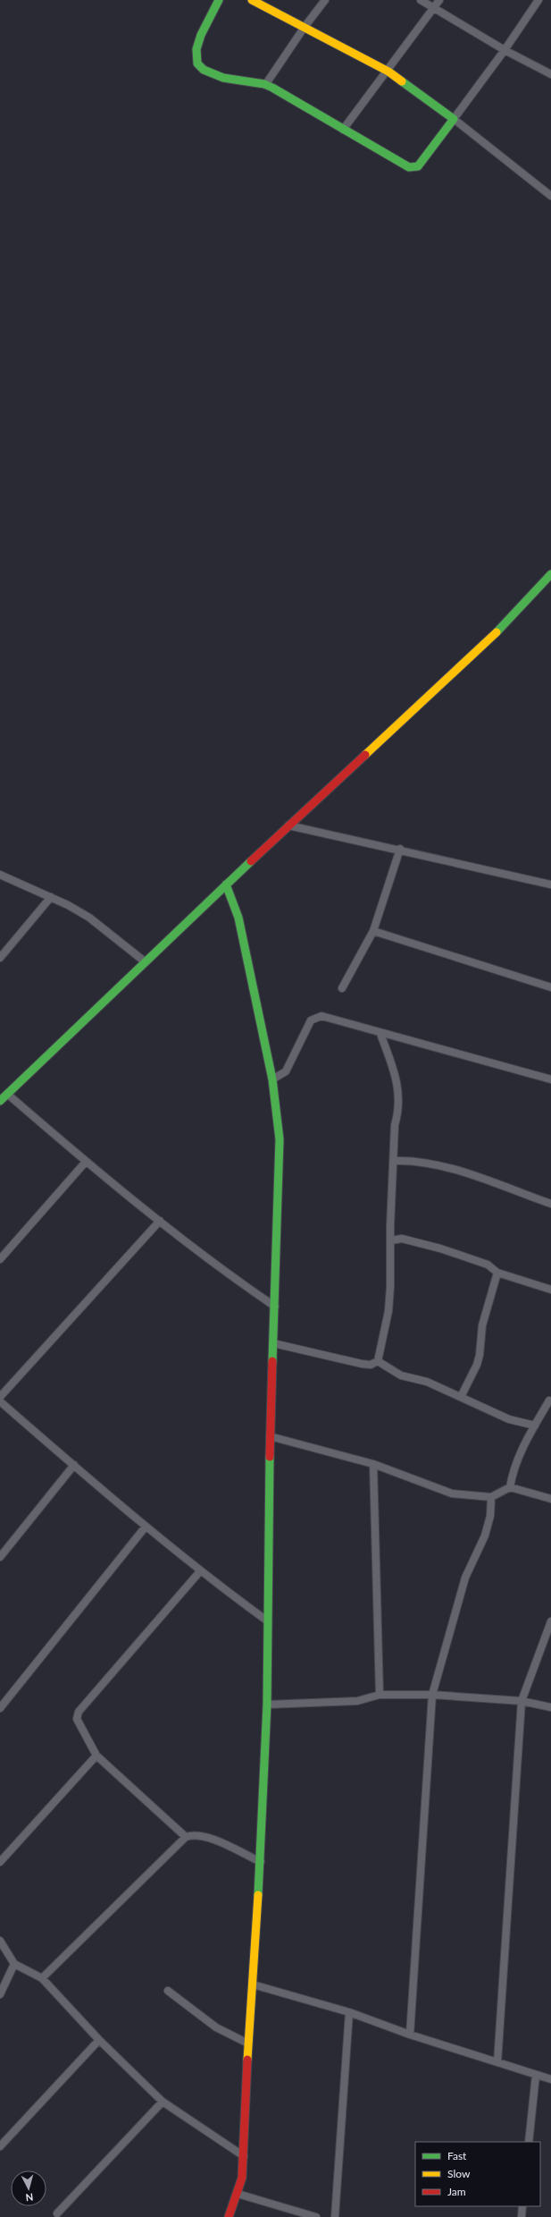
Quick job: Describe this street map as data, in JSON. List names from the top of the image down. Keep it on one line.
{"legend":["Fast","Slow","Jam"],"north":"bottom"}
